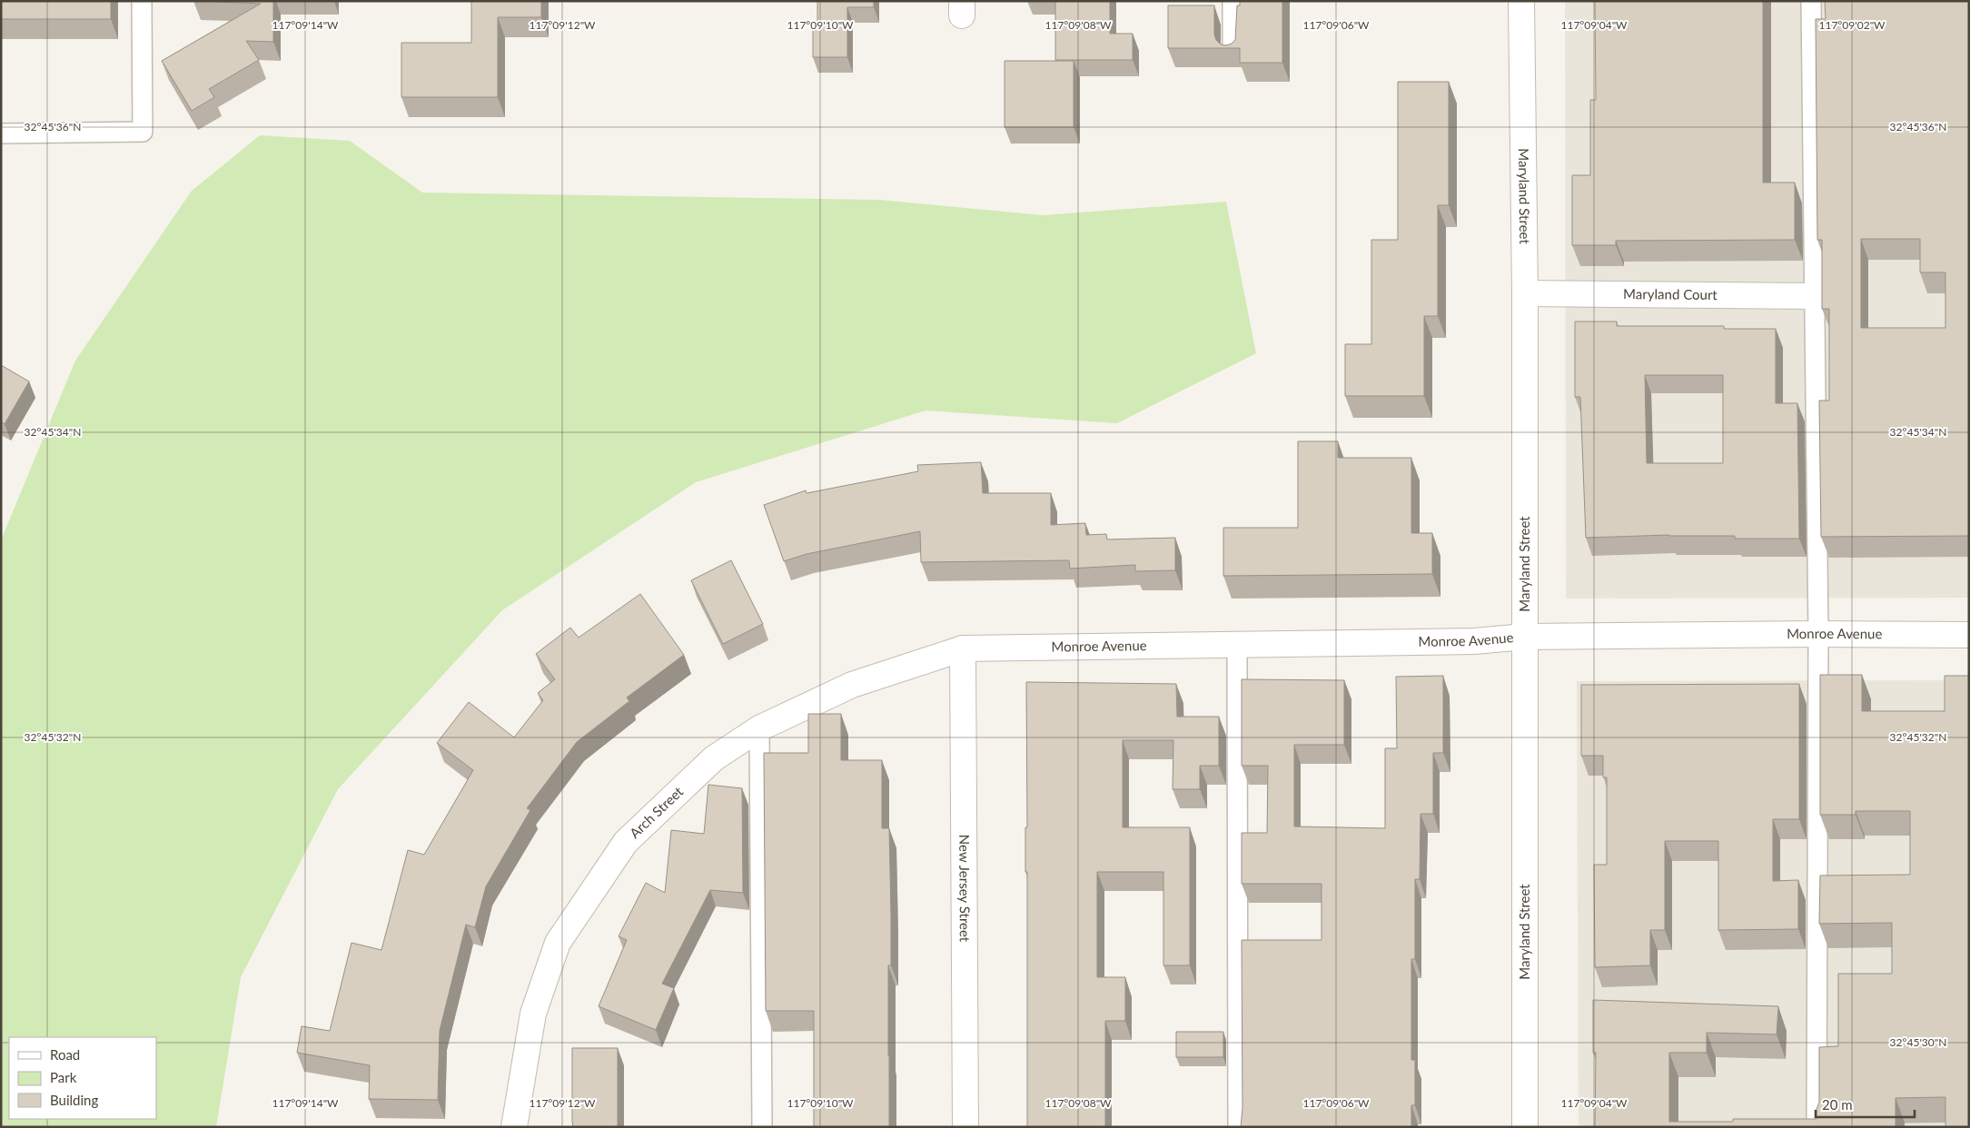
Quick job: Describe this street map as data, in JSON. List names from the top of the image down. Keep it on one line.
{"streets":{"street":["Maryland Street","Maryland Court","Monroe Avenue","Arch Street","New Jersey Street"]},"crossings":[["Maryland Street","Maryland Court"],["Maryland Street","Monroe Avenue"],["Monroe Avenue","Arch Street"],["Monroe Avenue","New Jersey Street"],["Arch Street","New Jersey Street"]],"legend":["Road","Park","Building"],"scale_bar":"20 m","coordinates":["117°09'14\"W","117°09'12\"W","117°09'10\"W","117°09'08\"W","117°09'06\"W","117°09'04\"W","117°09'02\"W","32°45'36\"N","32°45'34\"N","32°45'32\"N","32°45'30\"N"]}
